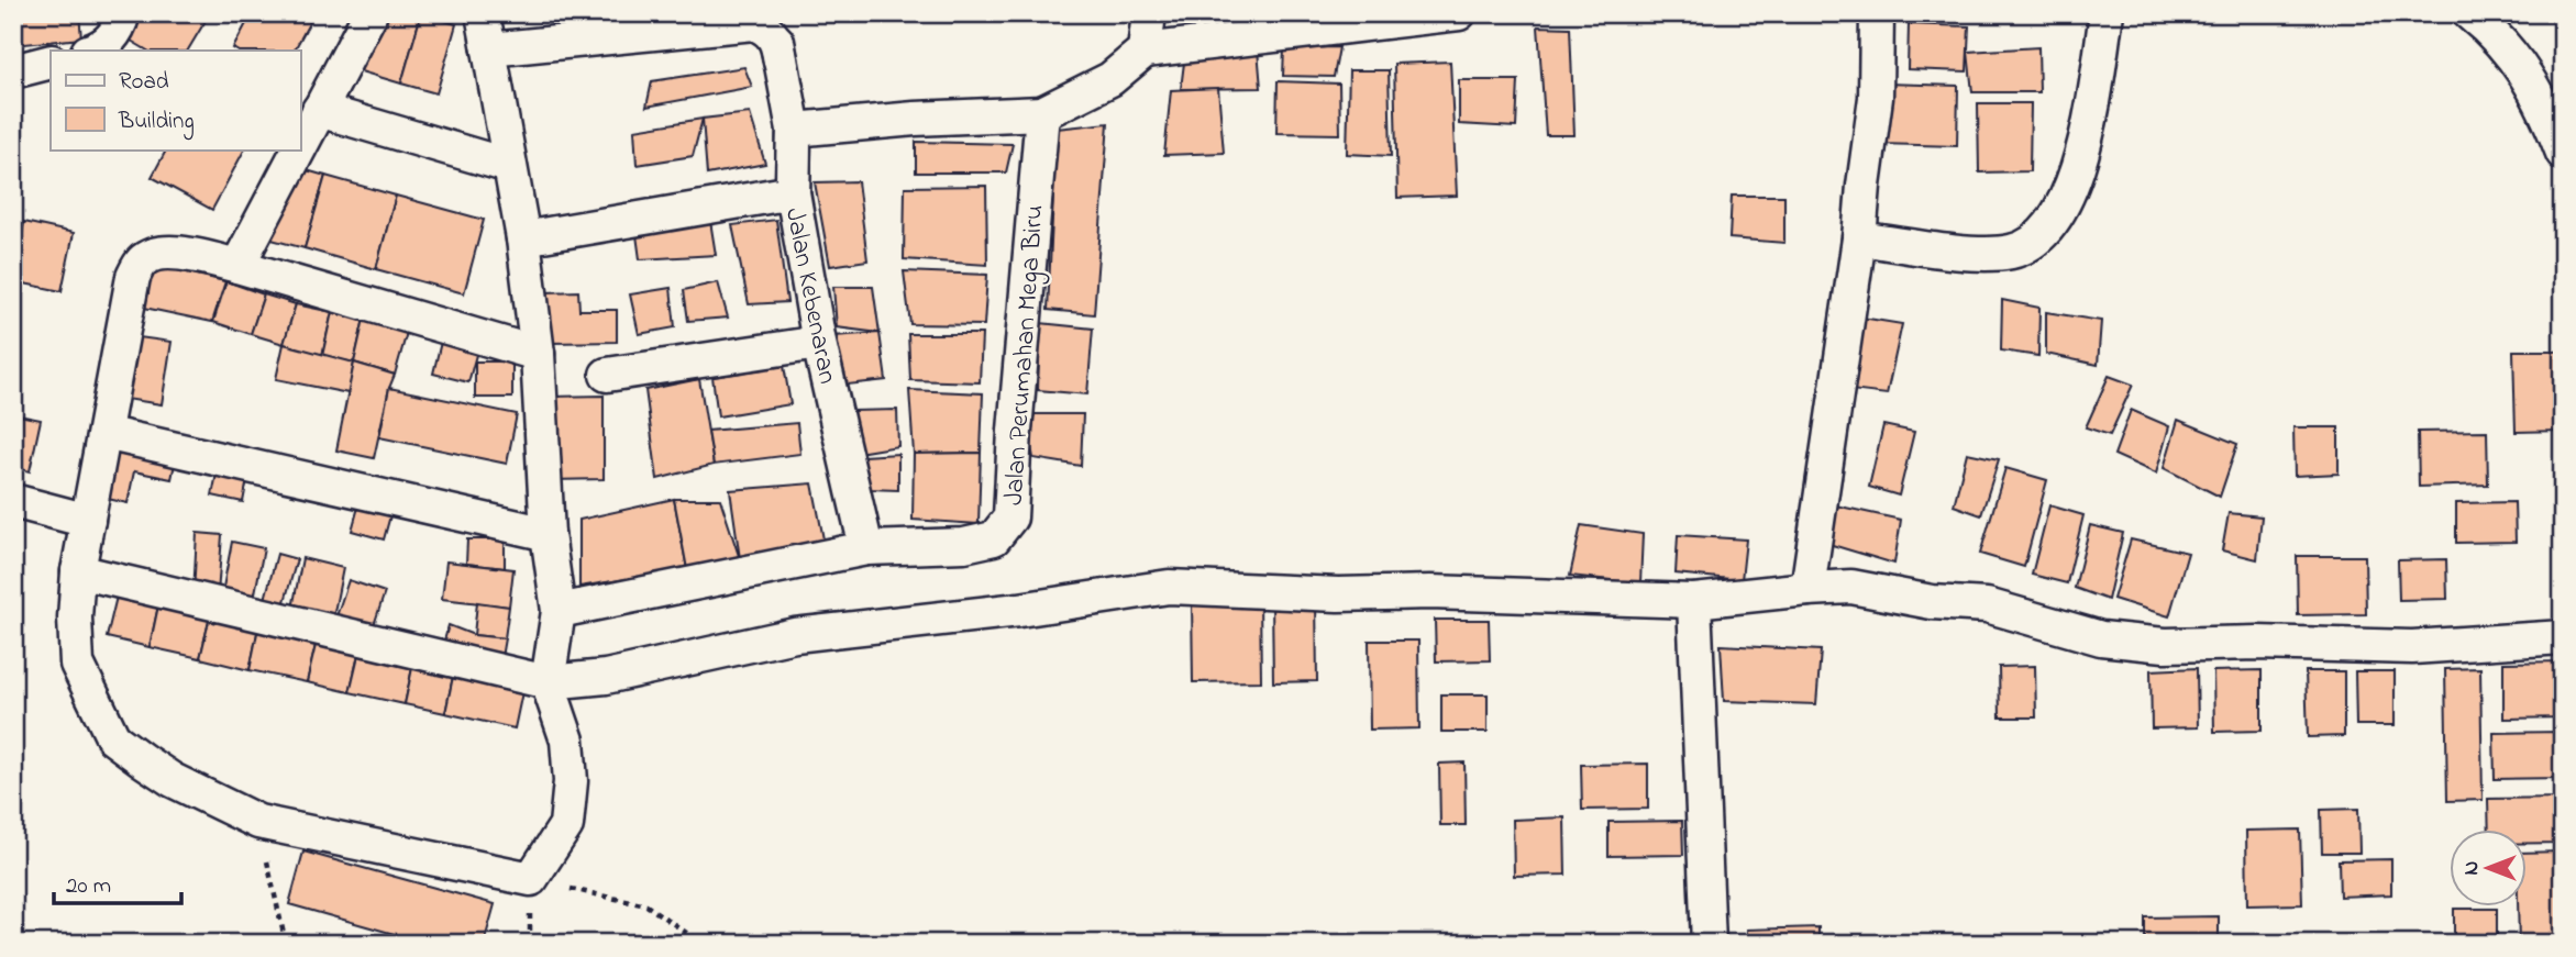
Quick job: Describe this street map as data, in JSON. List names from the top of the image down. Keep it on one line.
{"streets":{"street":["Jalan Kebenaran","Jalan Perumahan Mega Biru"]},"crossings":[["Jalan Kebenaran","Jalan Perumahan Mega Biru"]],"legend":["Road","Building"],"scale_bar":"20 m","north":"left"}
